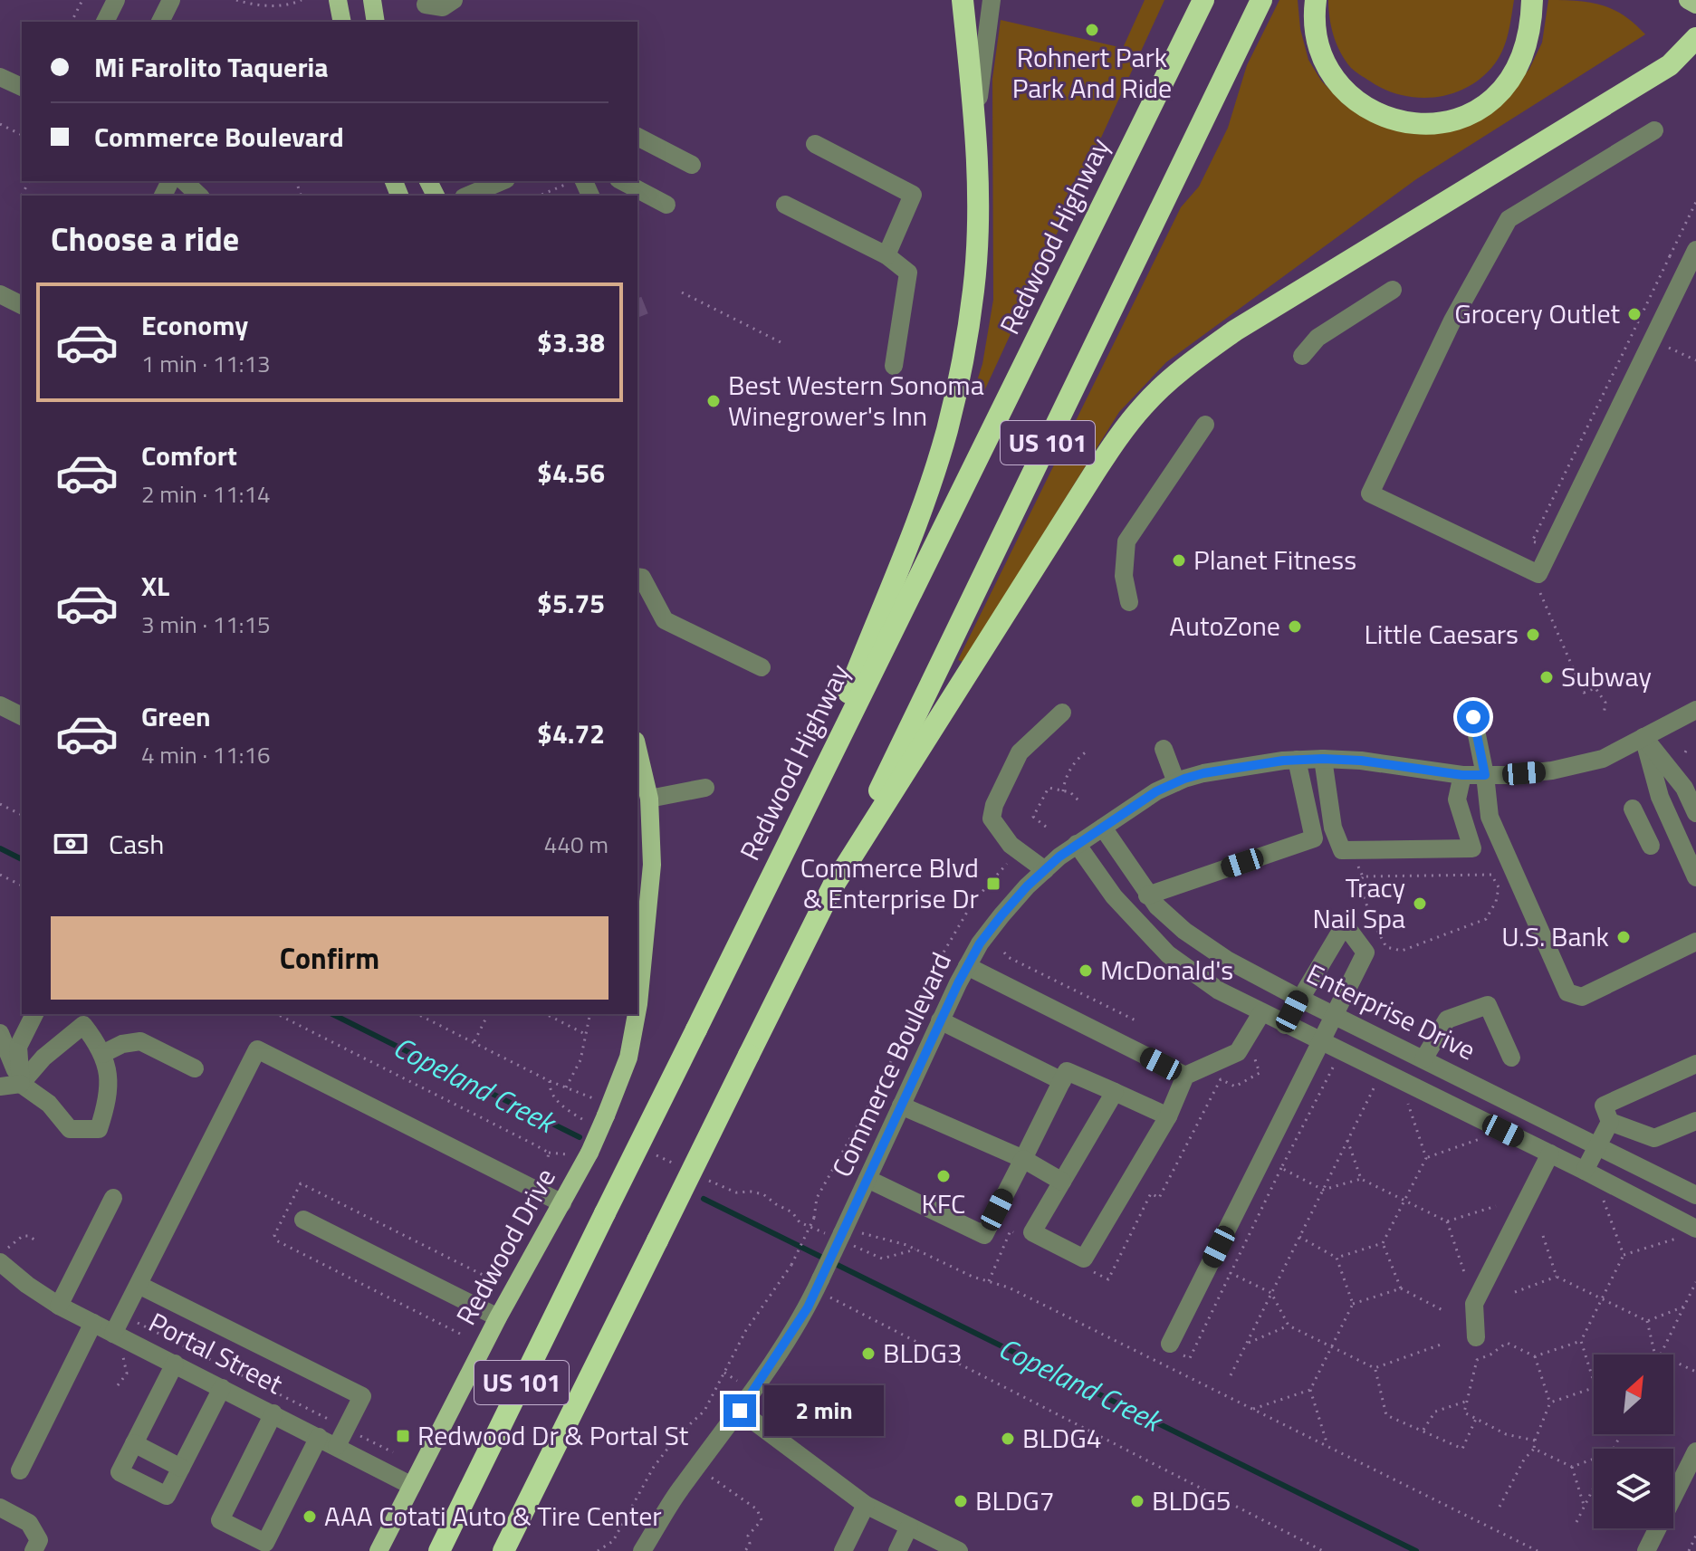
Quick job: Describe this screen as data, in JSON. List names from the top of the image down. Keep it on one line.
{"streets":{"highway":["Redwood Highway","US 101"],"main road":["Redwood Drive"],"street":["Enterprise Drive","Commerce Boulevard","Portal Street"]},"crossings":[["Enterprise Drive","Commerce Boulevard"],["Redwood Drive","Portal Street"]],"water":["Copeland Creek"],"places":{"other":["Rohnert Park Park And Ride","Grocery Outlet","Best Western Sonoma Winegrower's Inn","Planet Fitness","AutoZone","Little Caesars","Subway","Tracy Nail Spa","U.S. Bank","McDonald's","KFC","BLDG3","BLDG4","BLDG7","BLDG5","AAA Cotati Auto & Tire Center"],"transit":["Commerce Blvd & Enterprise Dr","Redwood Dr & Portal St"]},"north":"top right","page":{"banner":["Mi Farolito Taqueria","Commerce Boulevard"],"heading":"Choose a ride","list":[{"name":"Economy","note":"1 min · 11:13","value":"$3.38"},{"name":"Comfort","note":"2 min · 11:14","value":"$4.56"},{"name":"XL","note":"3 min · 11:15","value":"$5.75"},{"name":"Green","note":"4 min · 11:16","value":"$4.72"}],"pay":["Cash","440 m"],"buttons":"Confirm","bubble":"2 min"}}
